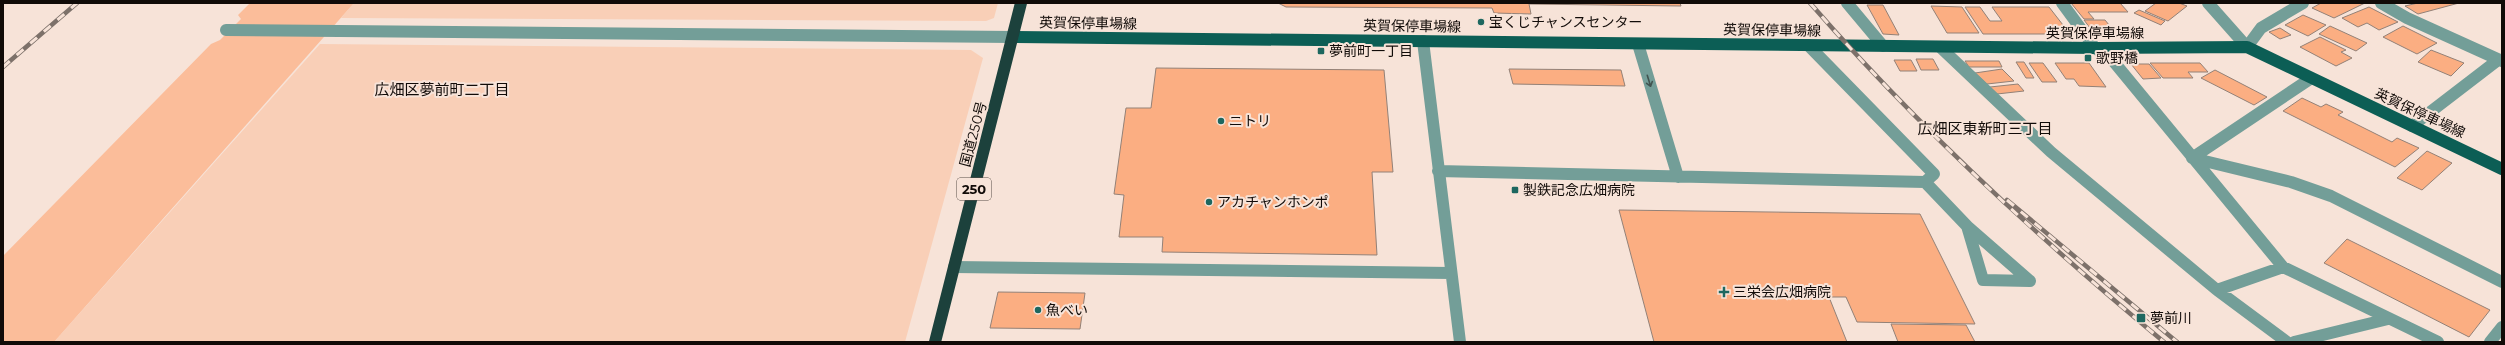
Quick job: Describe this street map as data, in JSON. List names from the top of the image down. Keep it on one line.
{"streets":{"highway":["国道250号","250"],"main road":["英賀保停車場線"]},"crossings":[["英賀保停車場線","国道250号"]],"districts":["広畑区夢前町二丁目","広畑区東新町三丁目"],"places":{"other":["宝くじチャンスセンター","ニトリ","アカチャンホンポ","魚べい"],"transit":["夢前町一丁目","歌野橋","製鉄記念広畑病院","夢前川"],"health":["三栄会広畑病院"]}}
